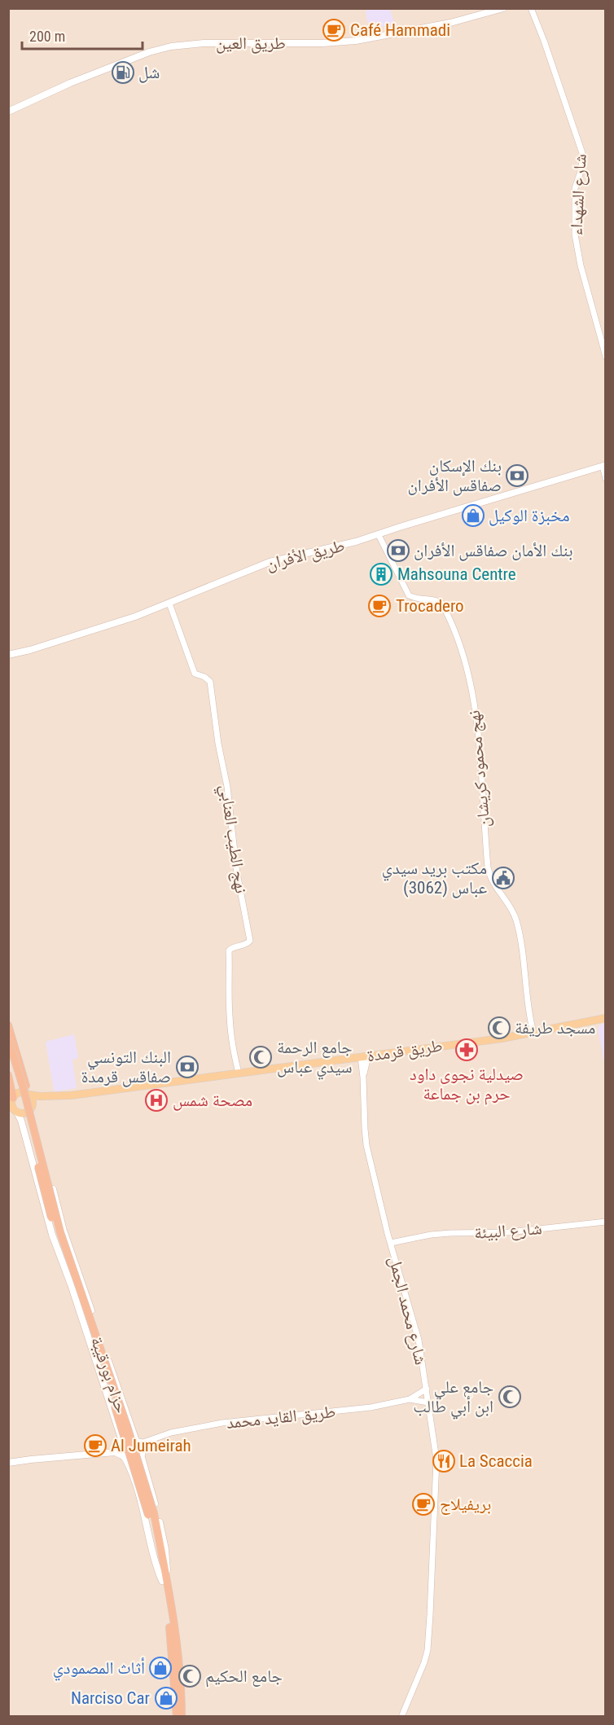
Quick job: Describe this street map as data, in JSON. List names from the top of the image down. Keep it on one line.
{"streets":{"highway":["حزام بورقيبة"],"main road":["طريق العين","طريق الأفران","طريق قرمدة"],"street":["شارع الشهداء","نهج محمود كريشان","نهج الطيب العنابي","شارع البيئة","شارع محمد الجمل","طريق القايد محمد"]},"crossings":[["طريق الأفران","نهج محمود كريشان"],["طريق الأفران","نهج الطيب العنابي"],["نهج محمود كريشان","طريق قرمدة"],["نهج الطيب العنابي","طريق قرمدة"],["طريق قرمدة","شارع محمد الجمل"],["طريق قرمدة","حزام بورقيبة"],["شارع البيئة","شارع محمد الجمل"],["شارع محمد الجمل","طريق القايد محمد"],["حزام بورقيبة","طريق القايد محمد"]],"places":{"cafe":["Café Hammadi","Trocadero","Al Jumeirah","بريفيلاج"],"fuel station":["شل"],"bank":["بنك الإسكان صفاقس الأفران","بنك الأمان صفاقس الأفران","البنك التونسي صفاقس قرمدة"],"shop":["مخبزة الوكيل","أثاث المصمودي","Narciso Car"],"building":["Mahsouna Centre"],"public building":["مكتب بريد سيدي عباس (3062)"],"mosque":["مسجد طريفة","جامع الرحمة سيدي عباس","جامع علي ابن أبي طالب","جامع الحكيم"],"pharmacy":["صيدلية نجوى داود حرم بن جماعة"],"hospital":["مصحة شمس"],"restaurant":["La Scaccia"]},"scale_bar":"200 m"}
